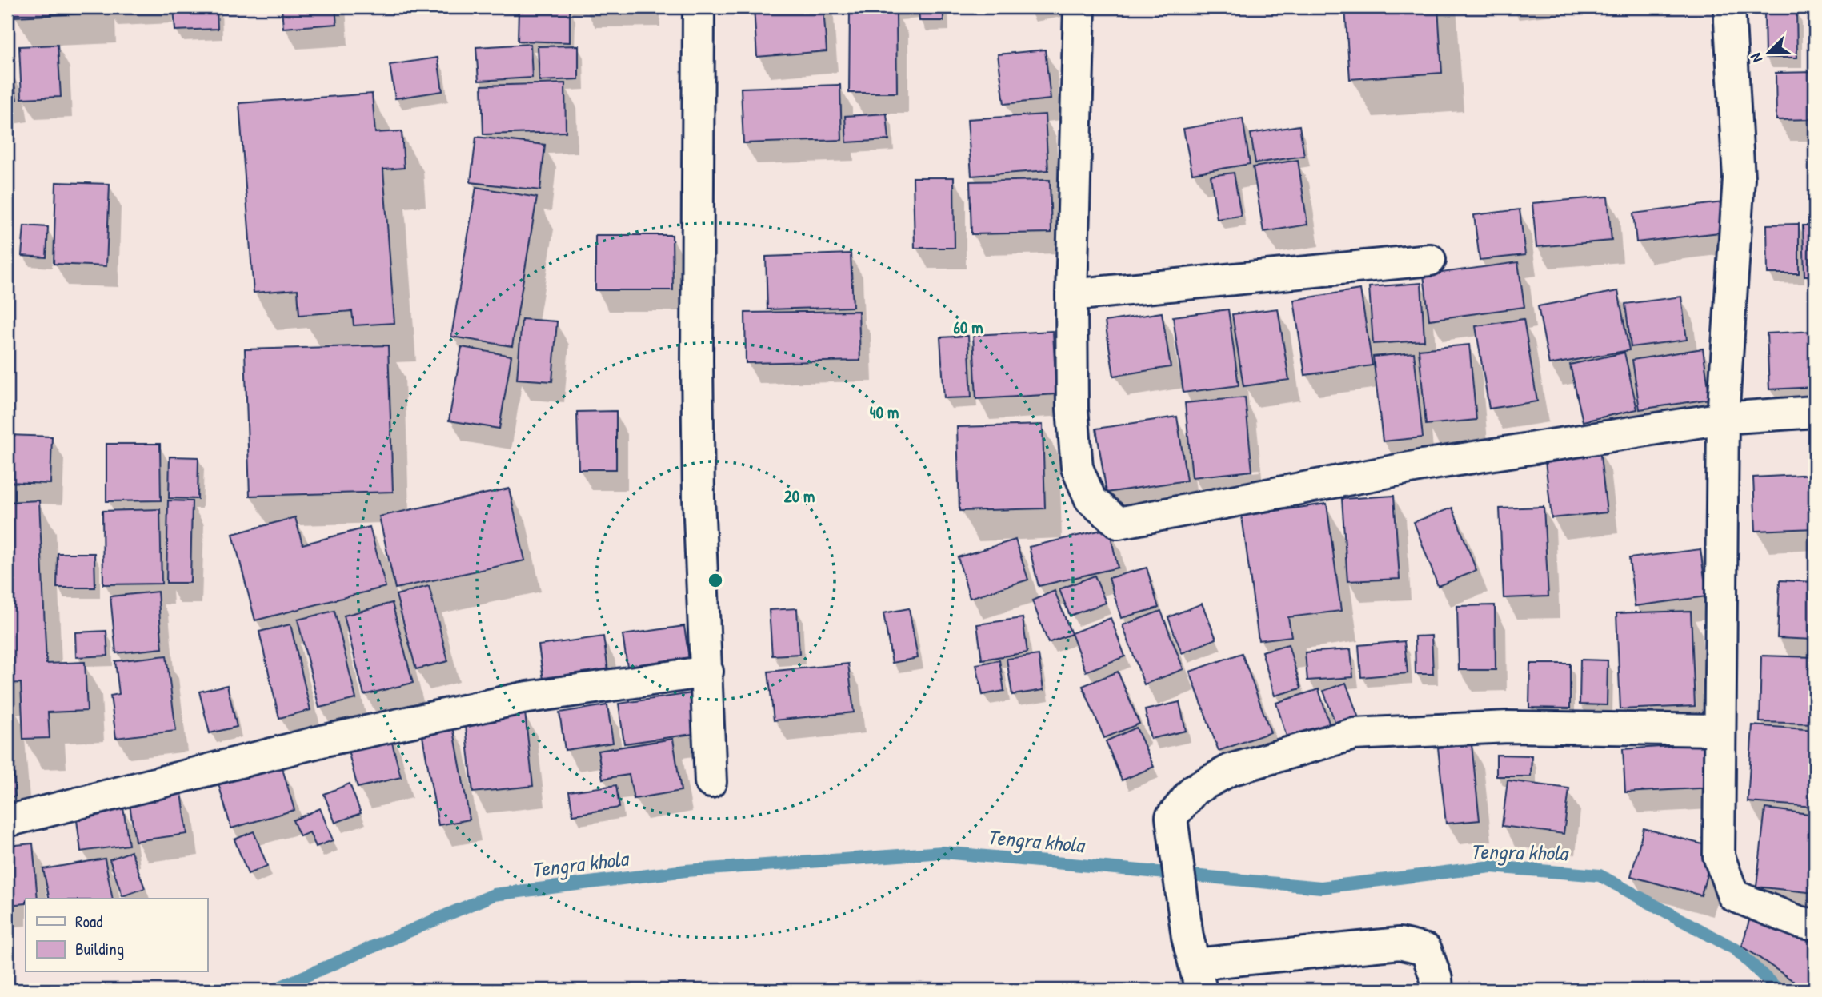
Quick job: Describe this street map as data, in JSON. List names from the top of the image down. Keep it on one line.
{"water":["Tengra khola"],"legend":["Road","Building"],"north":"bottom left","rings":["60 m","40 m","20 m"]}
